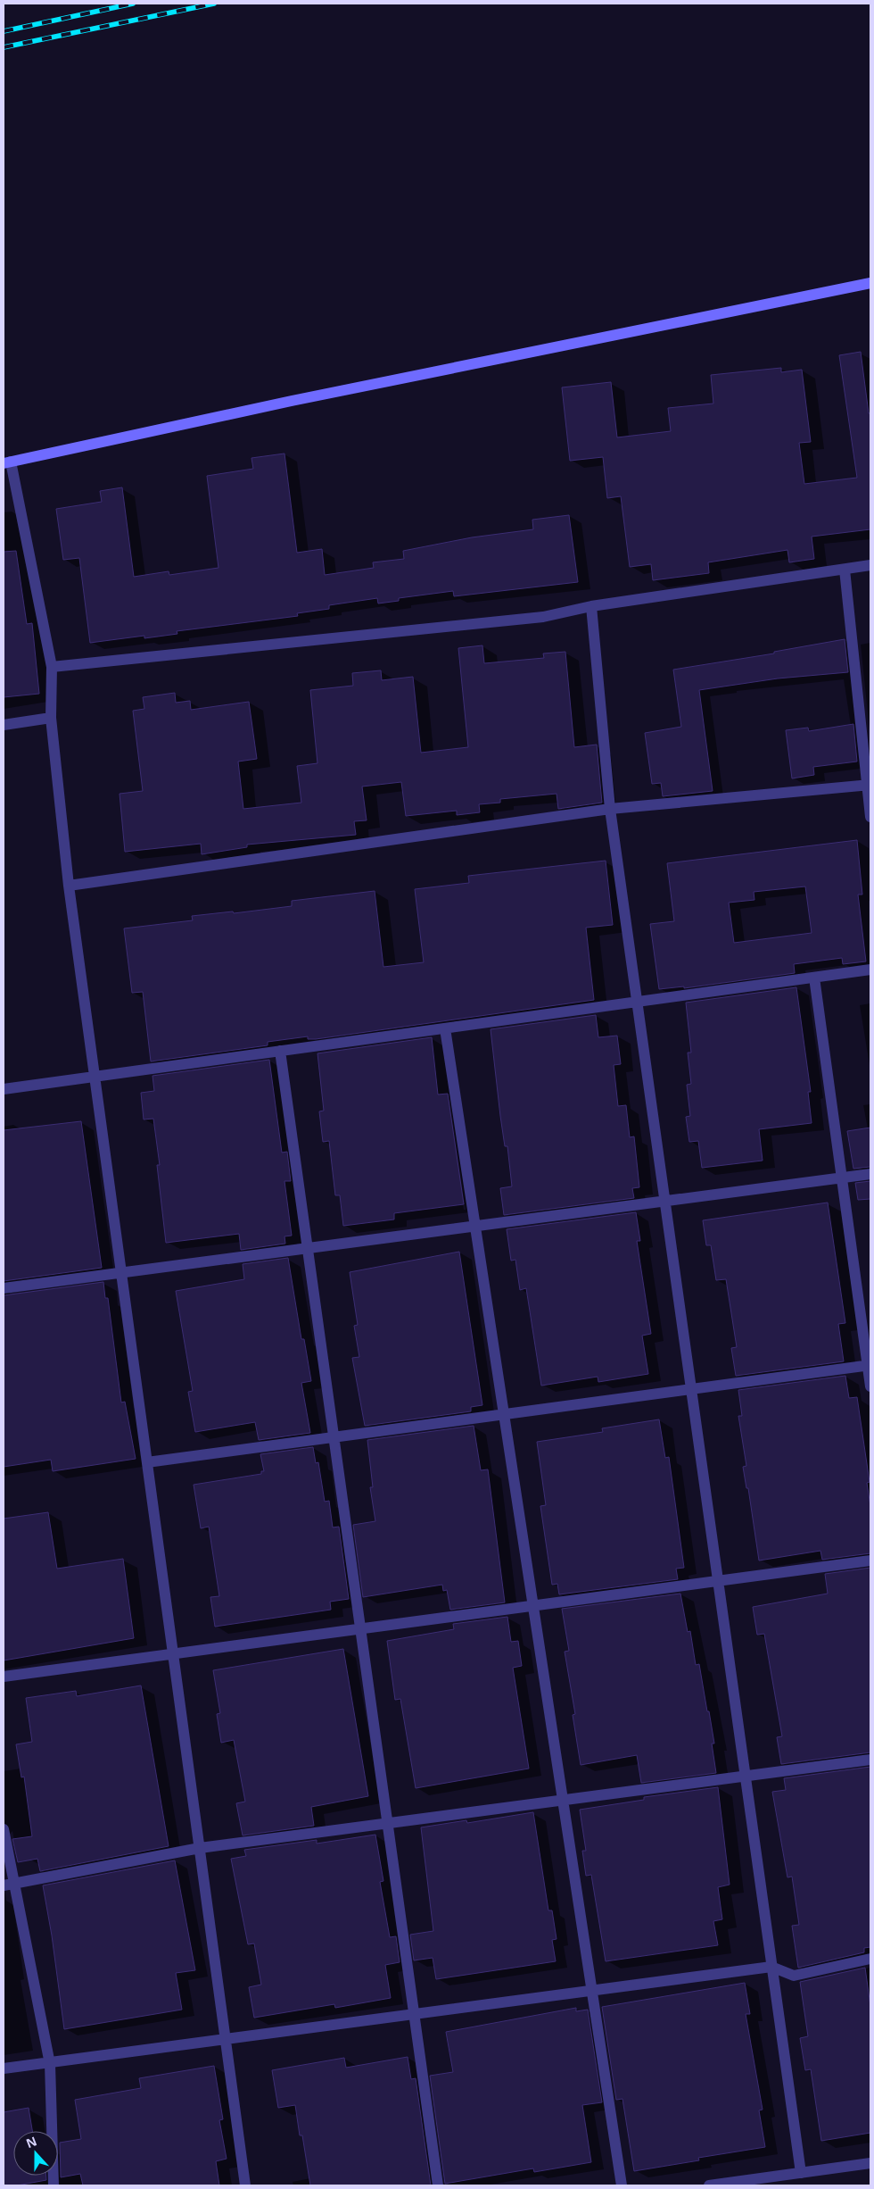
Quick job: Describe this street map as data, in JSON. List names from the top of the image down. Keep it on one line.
{"north":"top"}
